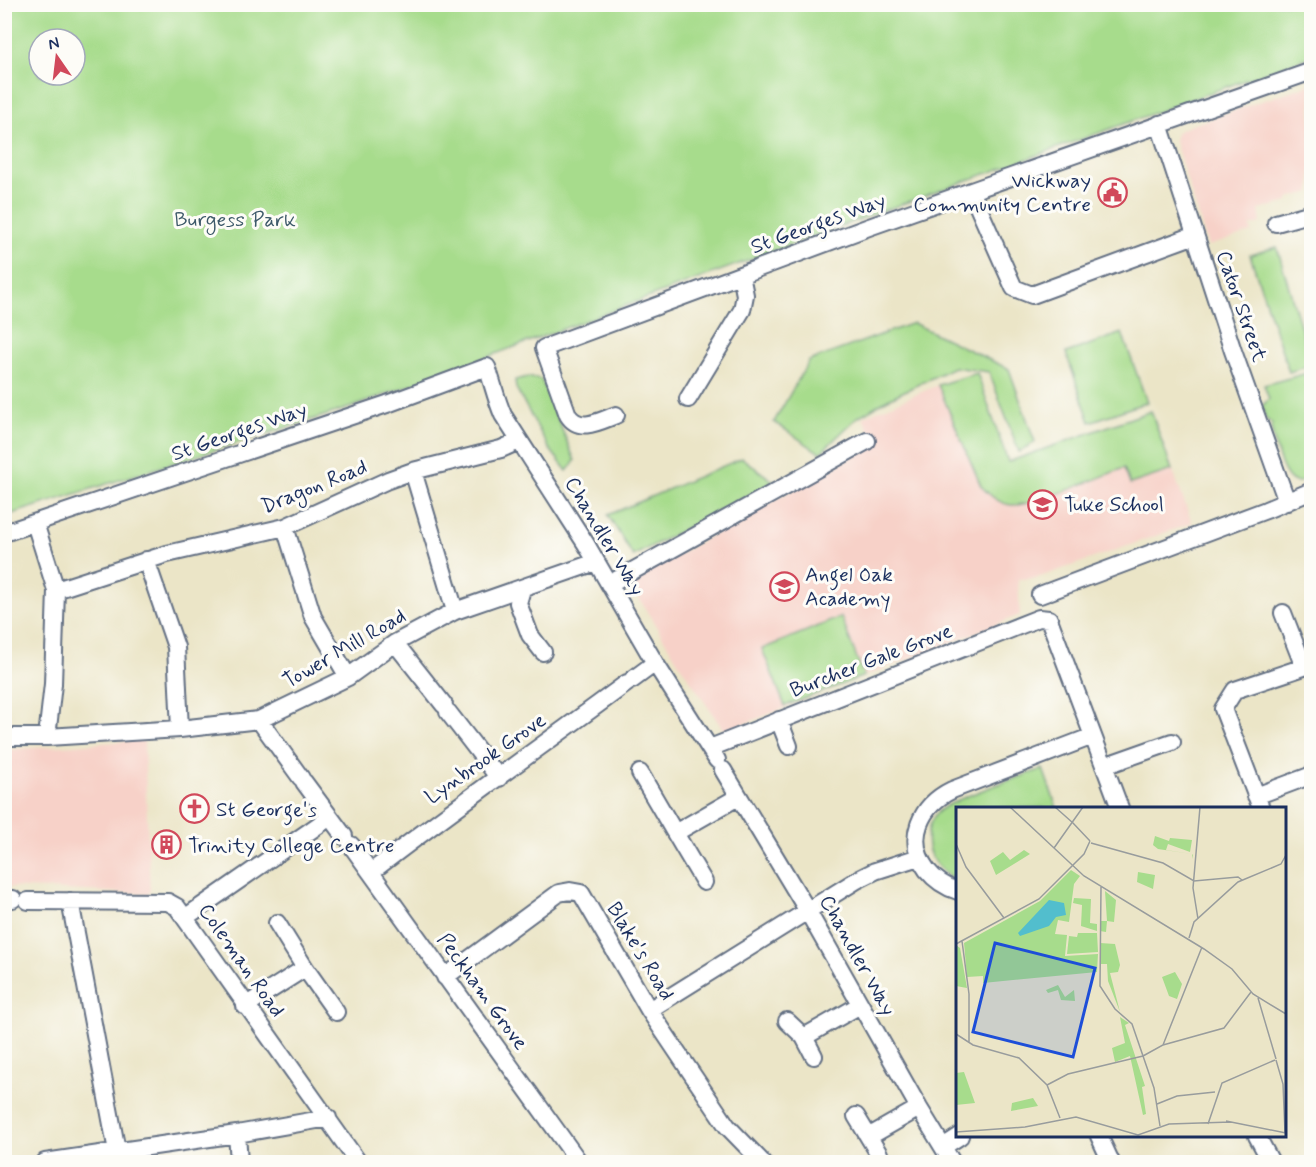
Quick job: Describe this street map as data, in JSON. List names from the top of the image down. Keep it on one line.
{"streets":{"street":["St Georges Way","Cator Street","Dragon Road","Chandler Way","Tower Mill Road","Burcher Gale Grove","Lynbrook Grove","Blake's Road","Coleman Road","Peckham Grove"]},"crossings":[["St Georges Way","Cator Street"],["St Georges Way","Chandler Way"],["Dragon Road","Chandler Way"],["Chandler Way","Tower Mill Road"],["Chandler Way","Burcher Gale Grove"],["Chandler Way","Lynbrook Grove"],["Tower Mill Road","Peckham Grove"],["Lynbrook Grove","Peckham Grove"],["Blake's Road","Peckham Grove"]],"parks":["Burgess Park"],"places":{"public building":["Wickway Community Centre"],"school or university":["Tuke School","Angel Oak Academy"],"church":["St George's"],"building":["Trinity College Centre"]},"north":"top"}
